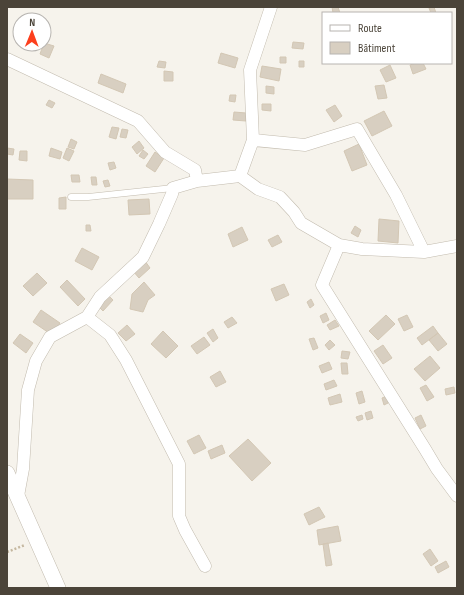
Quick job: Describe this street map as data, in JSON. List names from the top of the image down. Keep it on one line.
{"legend":["Route","Bâtiment"],"north":"top"}
